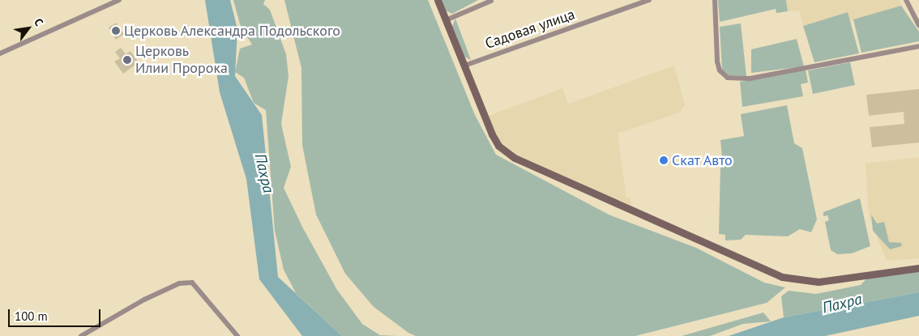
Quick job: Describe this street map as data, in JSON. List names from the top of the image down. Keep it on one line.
{"streets":{"street":["Садовая улица"]},"water":["Пахра"],"places":["Церковь Александра Подольского","Церковь Илии Пророка","Скат Авто"],"scale_bar":"100 m","north":"top right"}
